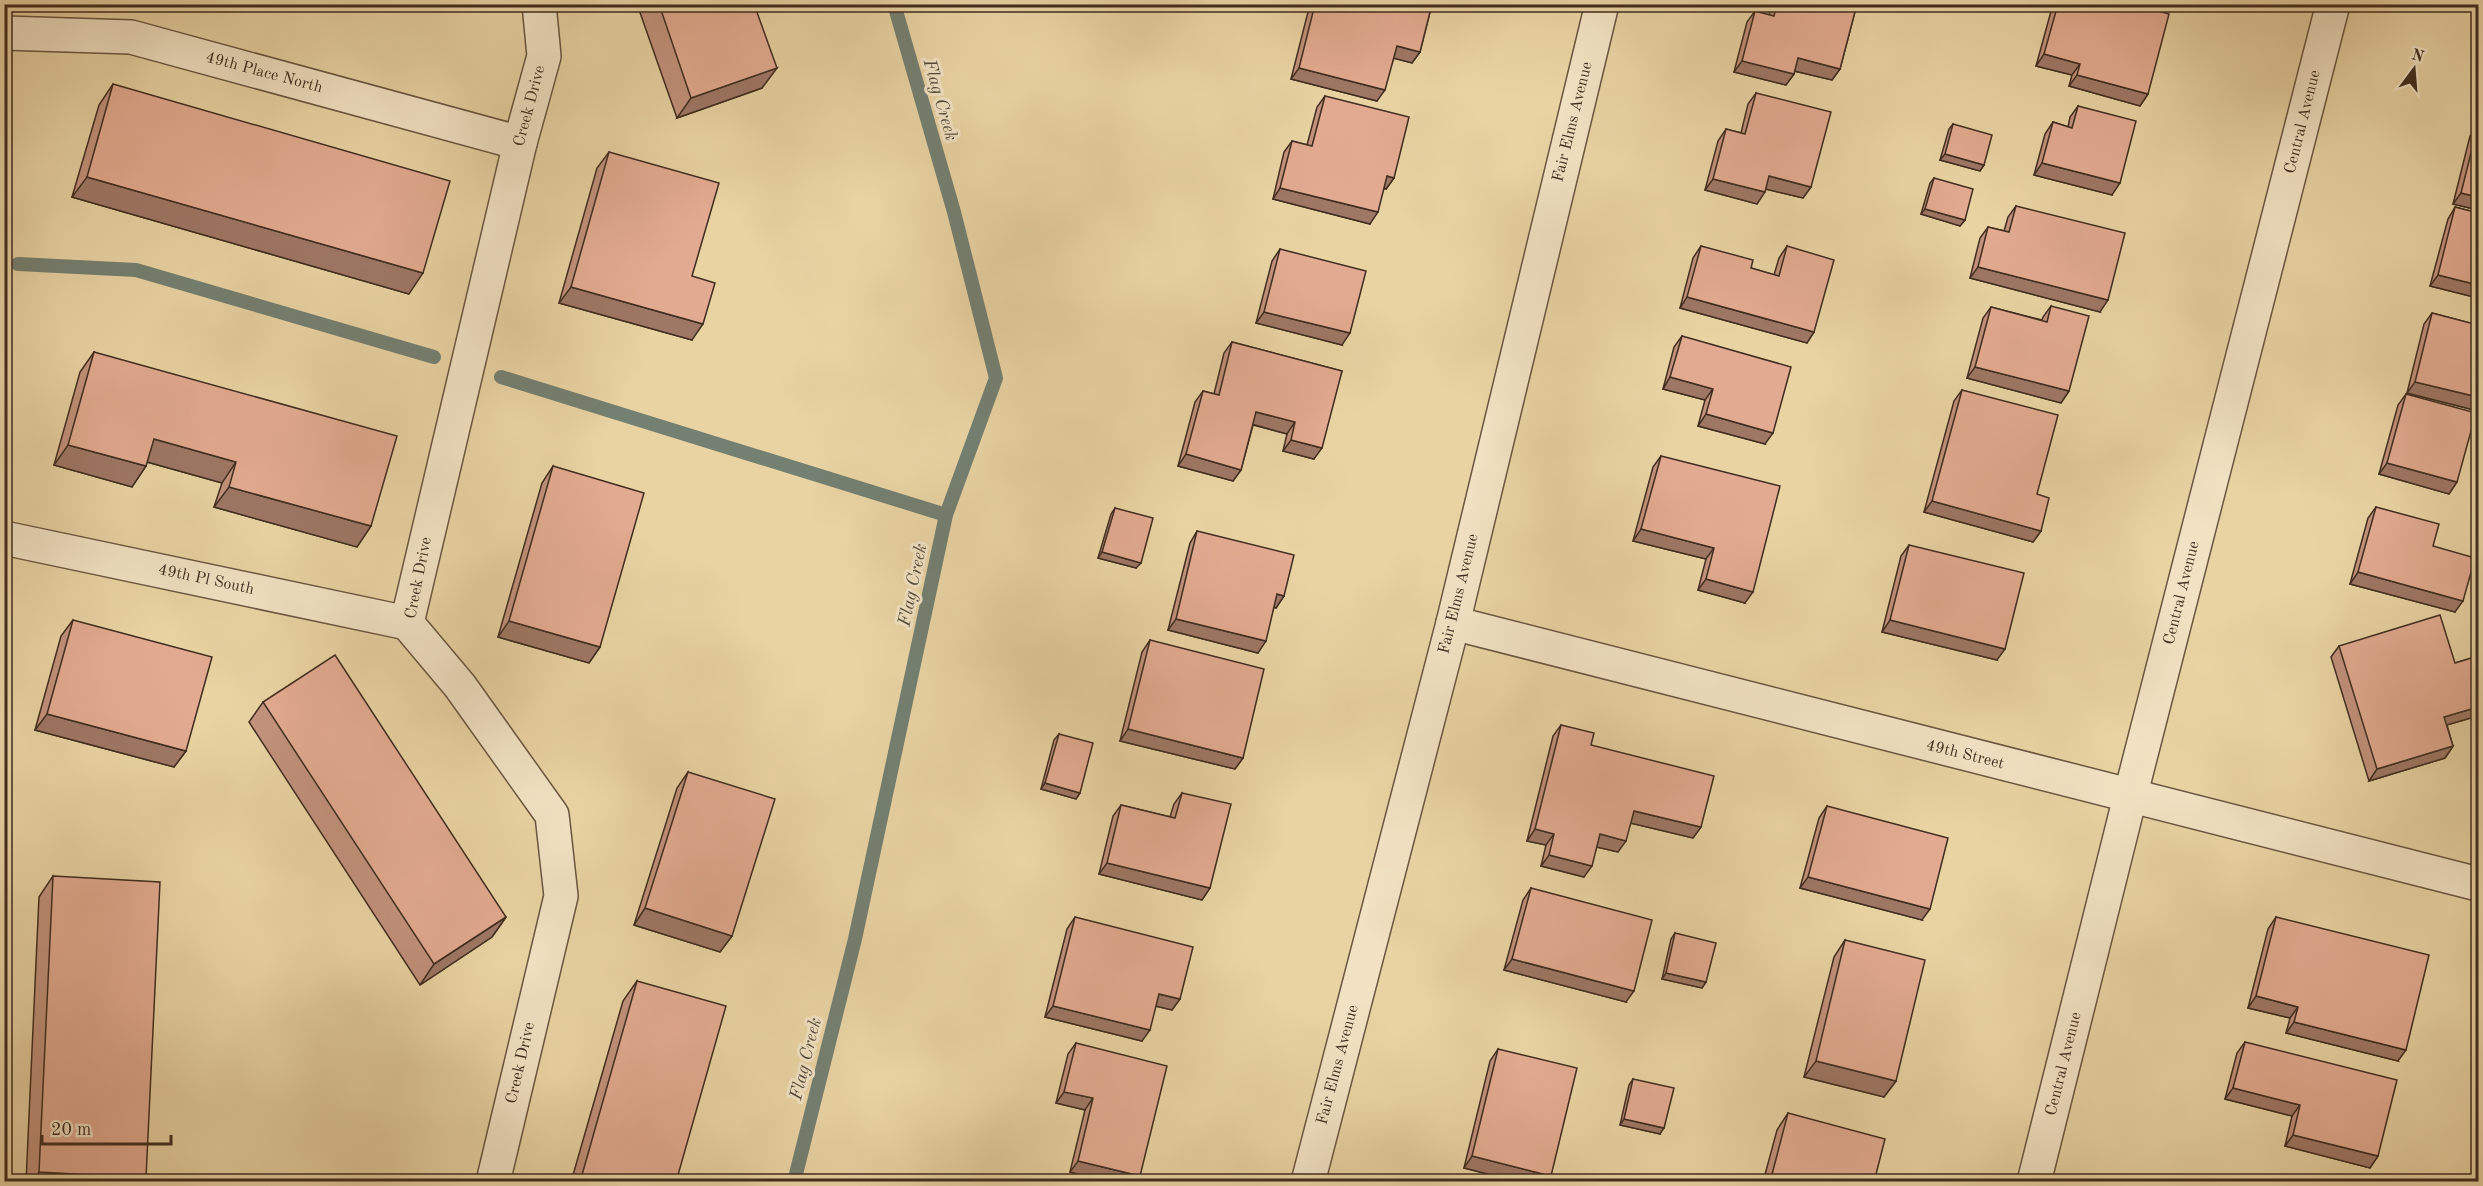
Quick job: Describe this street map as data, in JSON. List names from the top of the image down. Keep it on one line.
{"streets":{"street":["49th Place North","Creek Drive","Fair Elms Avenue","Central Avenue","49th Pl South","49th Street"]},"crossings":[["49th Place North","Creek Drive"],["Creek Drive","49th Pl South"],["Fair Elms Avenue","49th Street"],["Central Avenue","49th Street"]],"water":["Flag Creek"],"scale_bar":"20 m","north":"top"}
